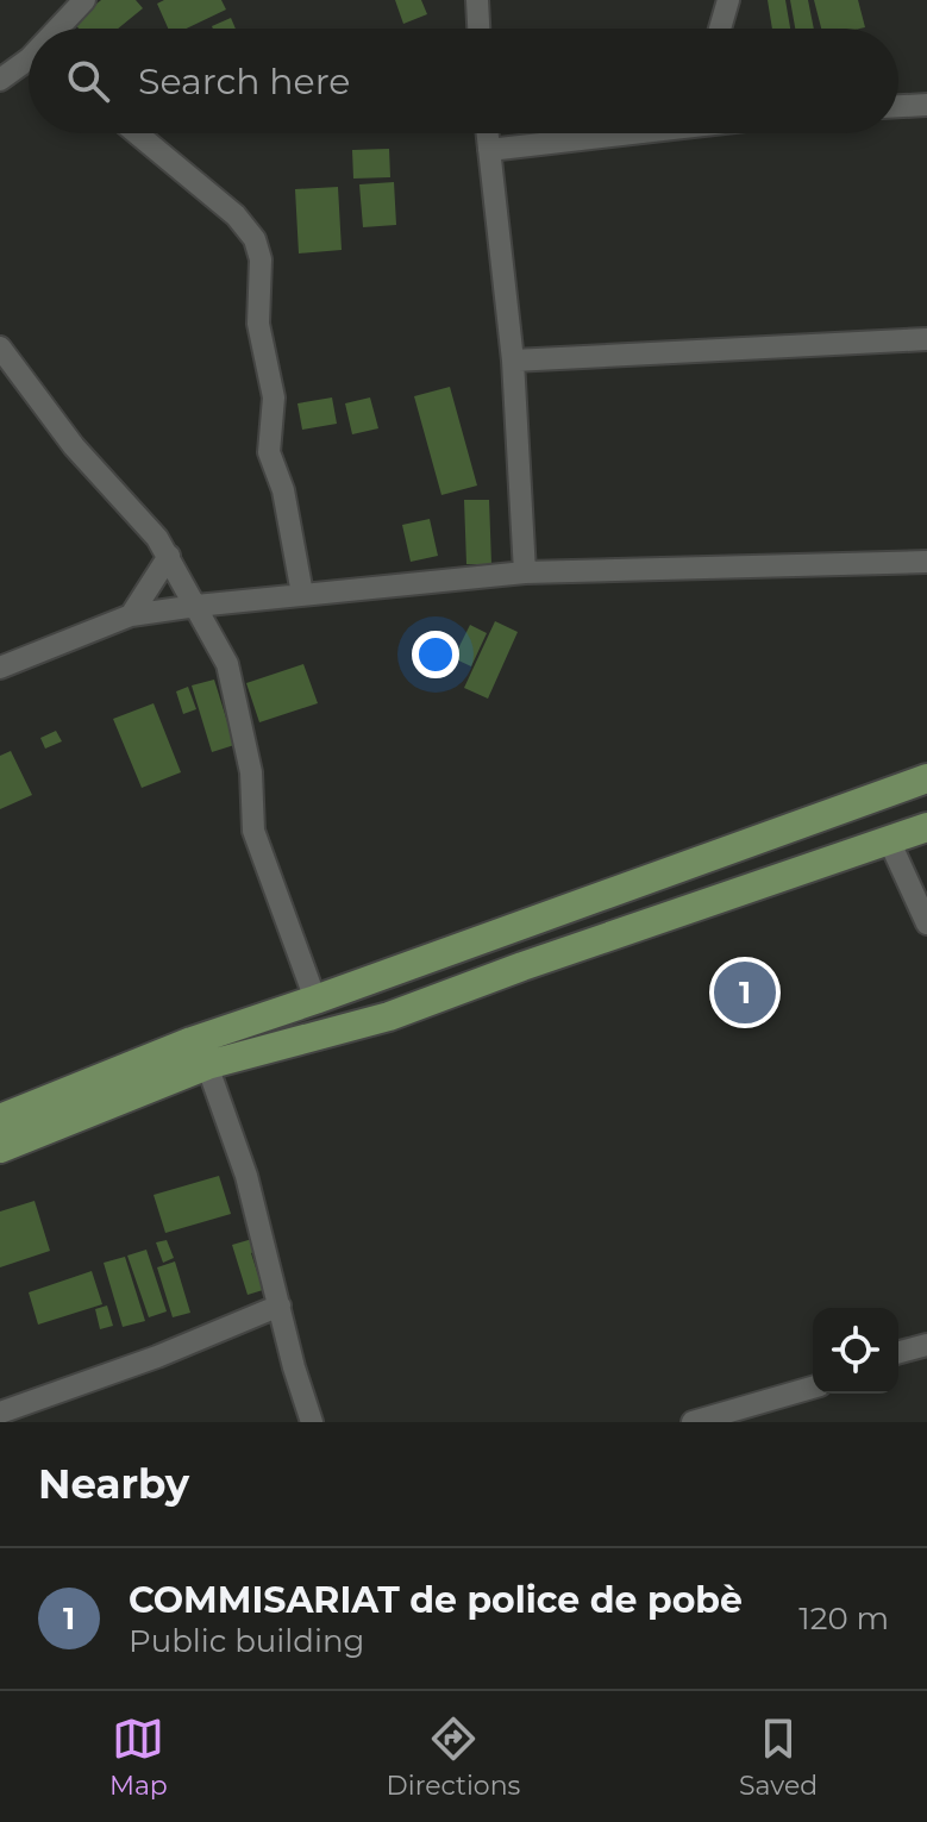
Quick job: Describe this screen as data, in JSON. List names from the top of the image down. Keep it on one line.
{"page":{"search":"Search here","pins":"1","heading":"Nearby","list":[{"mark":"1","name":"COMMISARIAT de police de pobè","note":"Public building","value":"120 m"}],"nav":["Map","Directions","Saved"]}}
